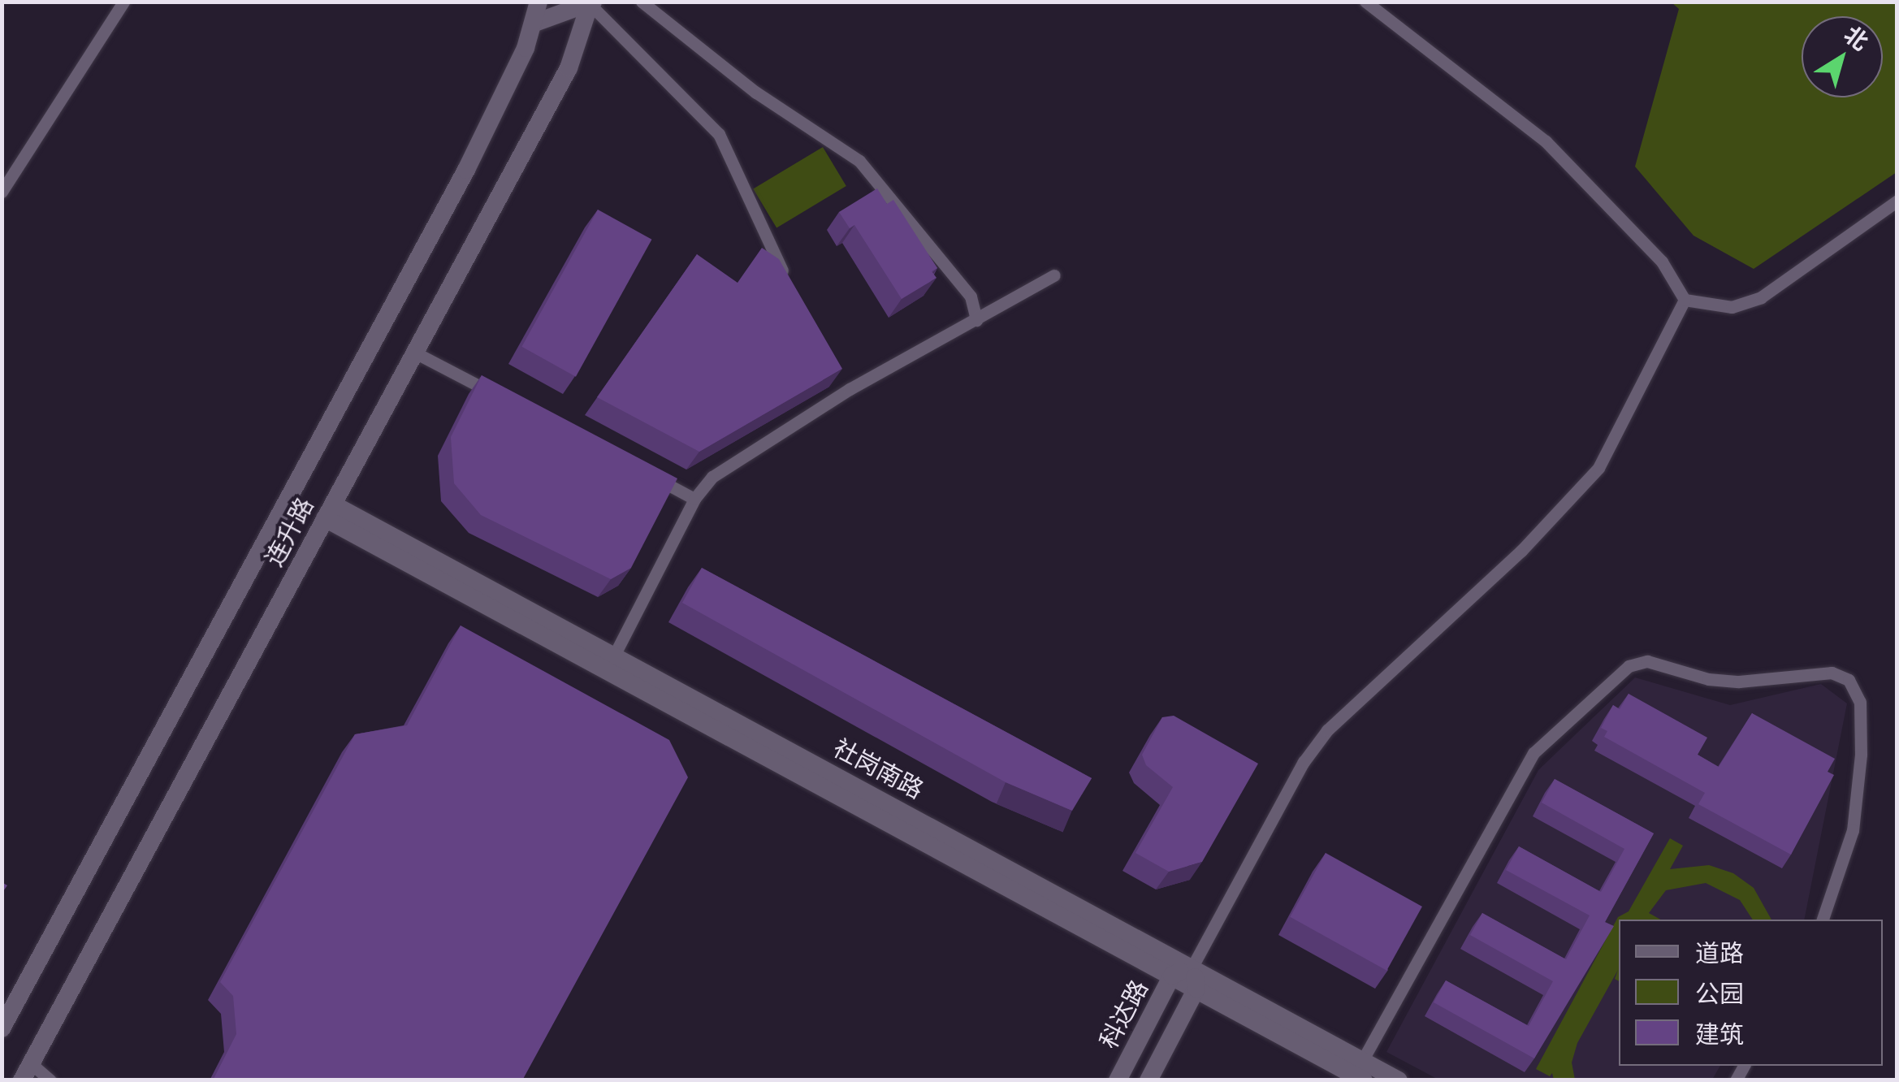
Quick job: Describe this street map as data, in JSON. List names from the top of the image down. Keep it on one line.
{"streets":{"street":["连升路","社岗南路","科达路"]},"crossings":[["连升路","社岗南路"],["社岗南路","科达路"]],"legend":["道路","公园","建筑"],"north":"top right"}
